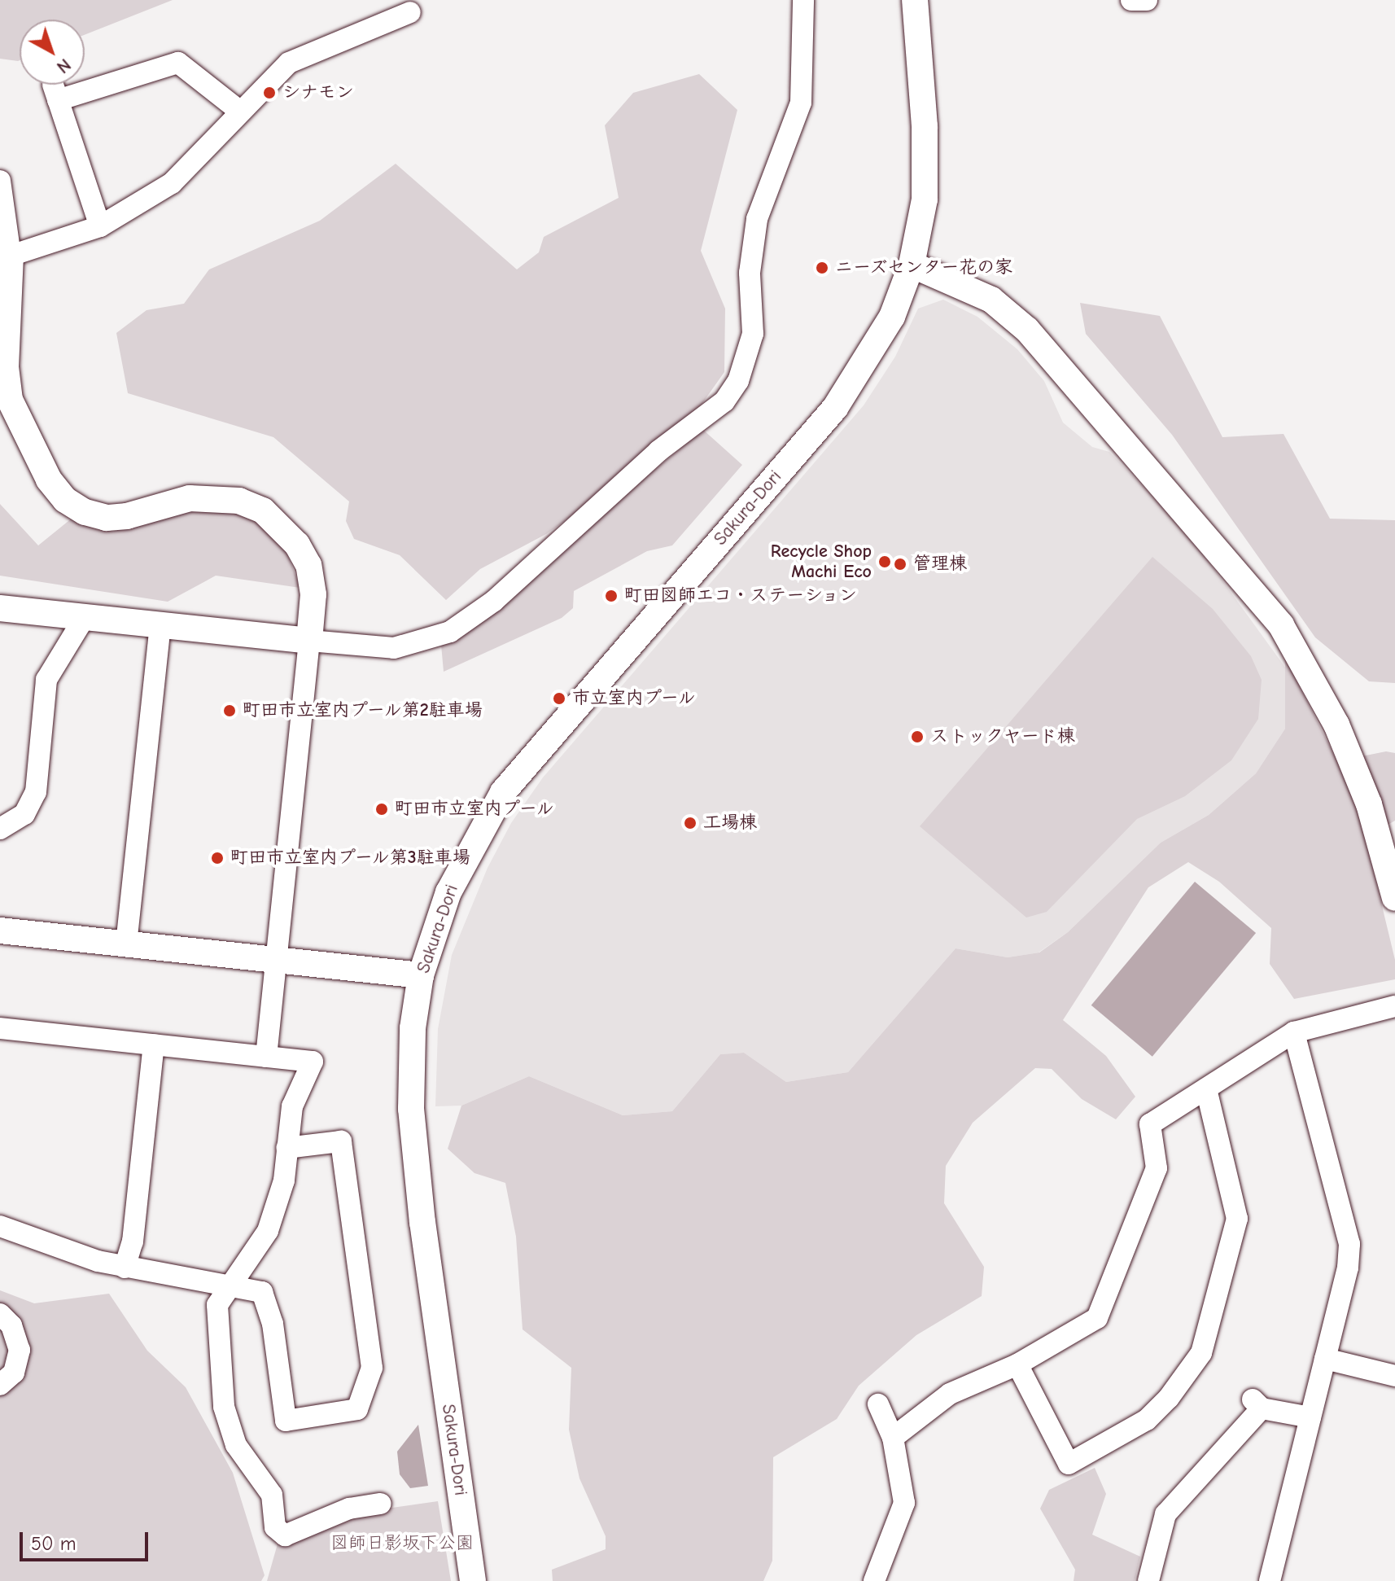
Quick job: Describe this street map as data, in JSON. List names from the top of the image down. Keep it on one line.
{"streets":{"street":["Sakura-Dori"]},"parks":["図師日影坂下公園"],"places":["シナモン","ニーズセンター花の家","Recycle Shop Machi Eco","管理棟","町田図師エコ・ステーション","市立室内プール","町田市立室内プール第2駐車場","ストックヤード棟","町田市立室内プール","工場棟","町田市立室内プール第3駐車場"],"scale_bar":"50 m","north":"bottom right"}
